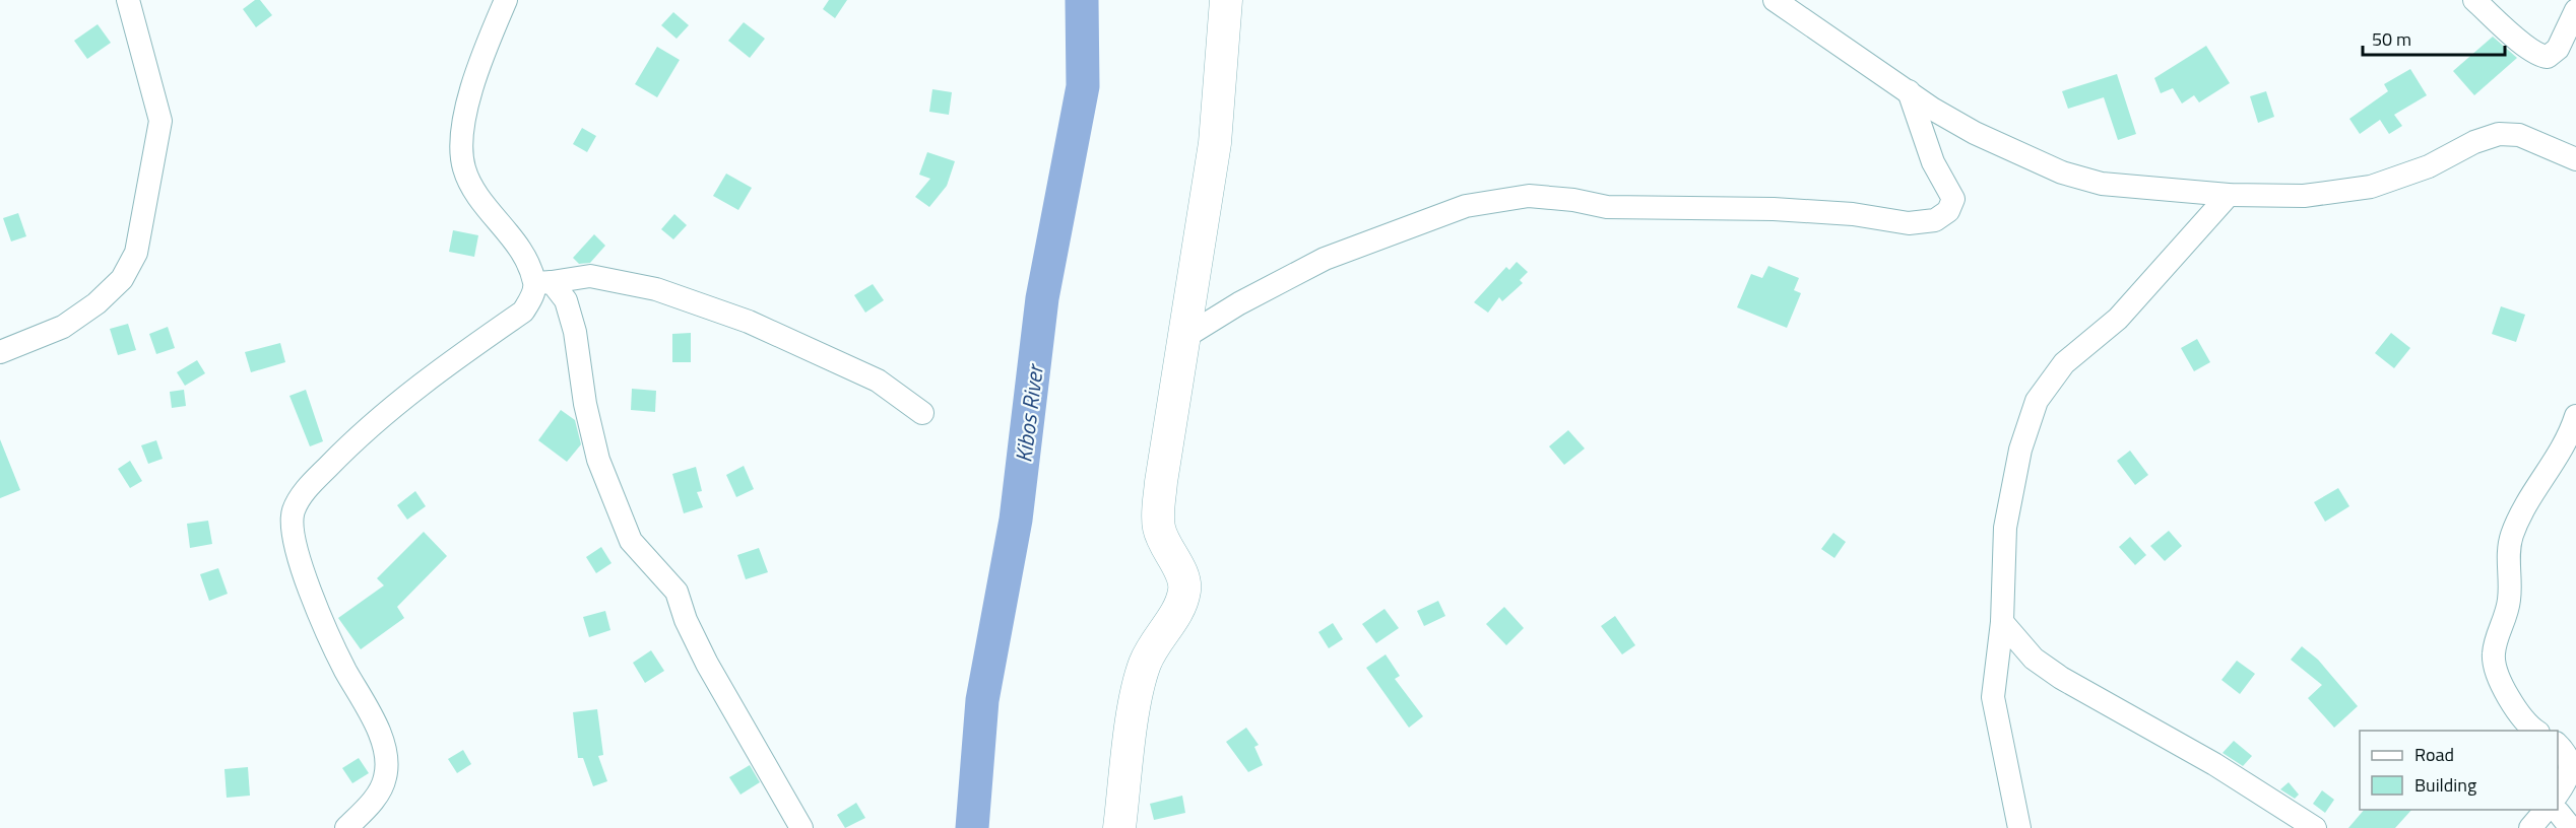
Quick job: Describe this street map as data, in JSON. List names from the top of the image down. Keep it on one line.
{"water":["Kibos River"],"legend":["Road","Building"],"scale_bar":"50 m"}
